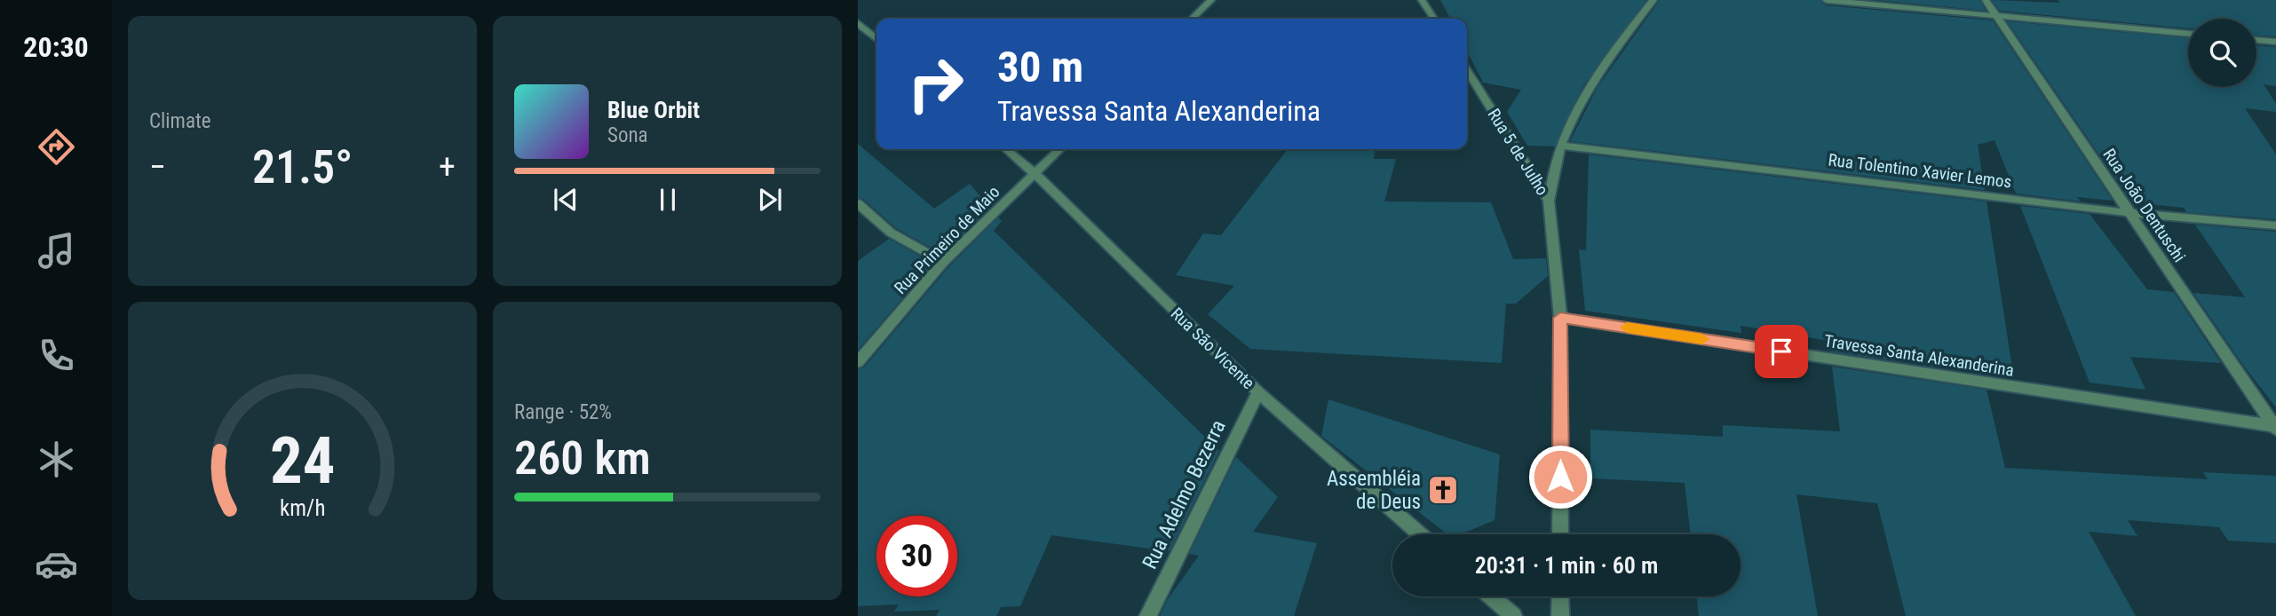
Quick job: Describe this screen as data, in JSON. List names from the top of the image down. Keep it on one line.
{"streets":{"street":["Rua 5 de Julho","Rua Tolentino Xavier Lemos","Rua João Dentuschi","Rua Primeiro de Maio","Rua São Vicente","Travessa Santa Alexanderina","Rua Adelmo Bezerra"]},"crossings":[["Rua 5 de Julho","Travessa Santa Alexanderina"],["Rua Tolentino Xavier Lemos","Rua João Dentuschi"],["Rua João Dentuschi","Travessa Santa Alexanderina"],["Rua Primeiro de Maio","Rua São Vicente"],["Rua São Vicente","Rua Adelmo Bezerra"]],"places":{"church":["Assembléia de Deus"]},"page":{"tabs":"20:30","tile":["Climate",["Range · 52%","260 km"]],"turn":["30 m","Travessa Santa Alexanderina"],"song":["Blue Orbit","Sona"],"heat":["−","21.5°","+"],"limit":"30","trip":"20:31 · 1 min · 60 m","gauge":["24","km/h"]}}
